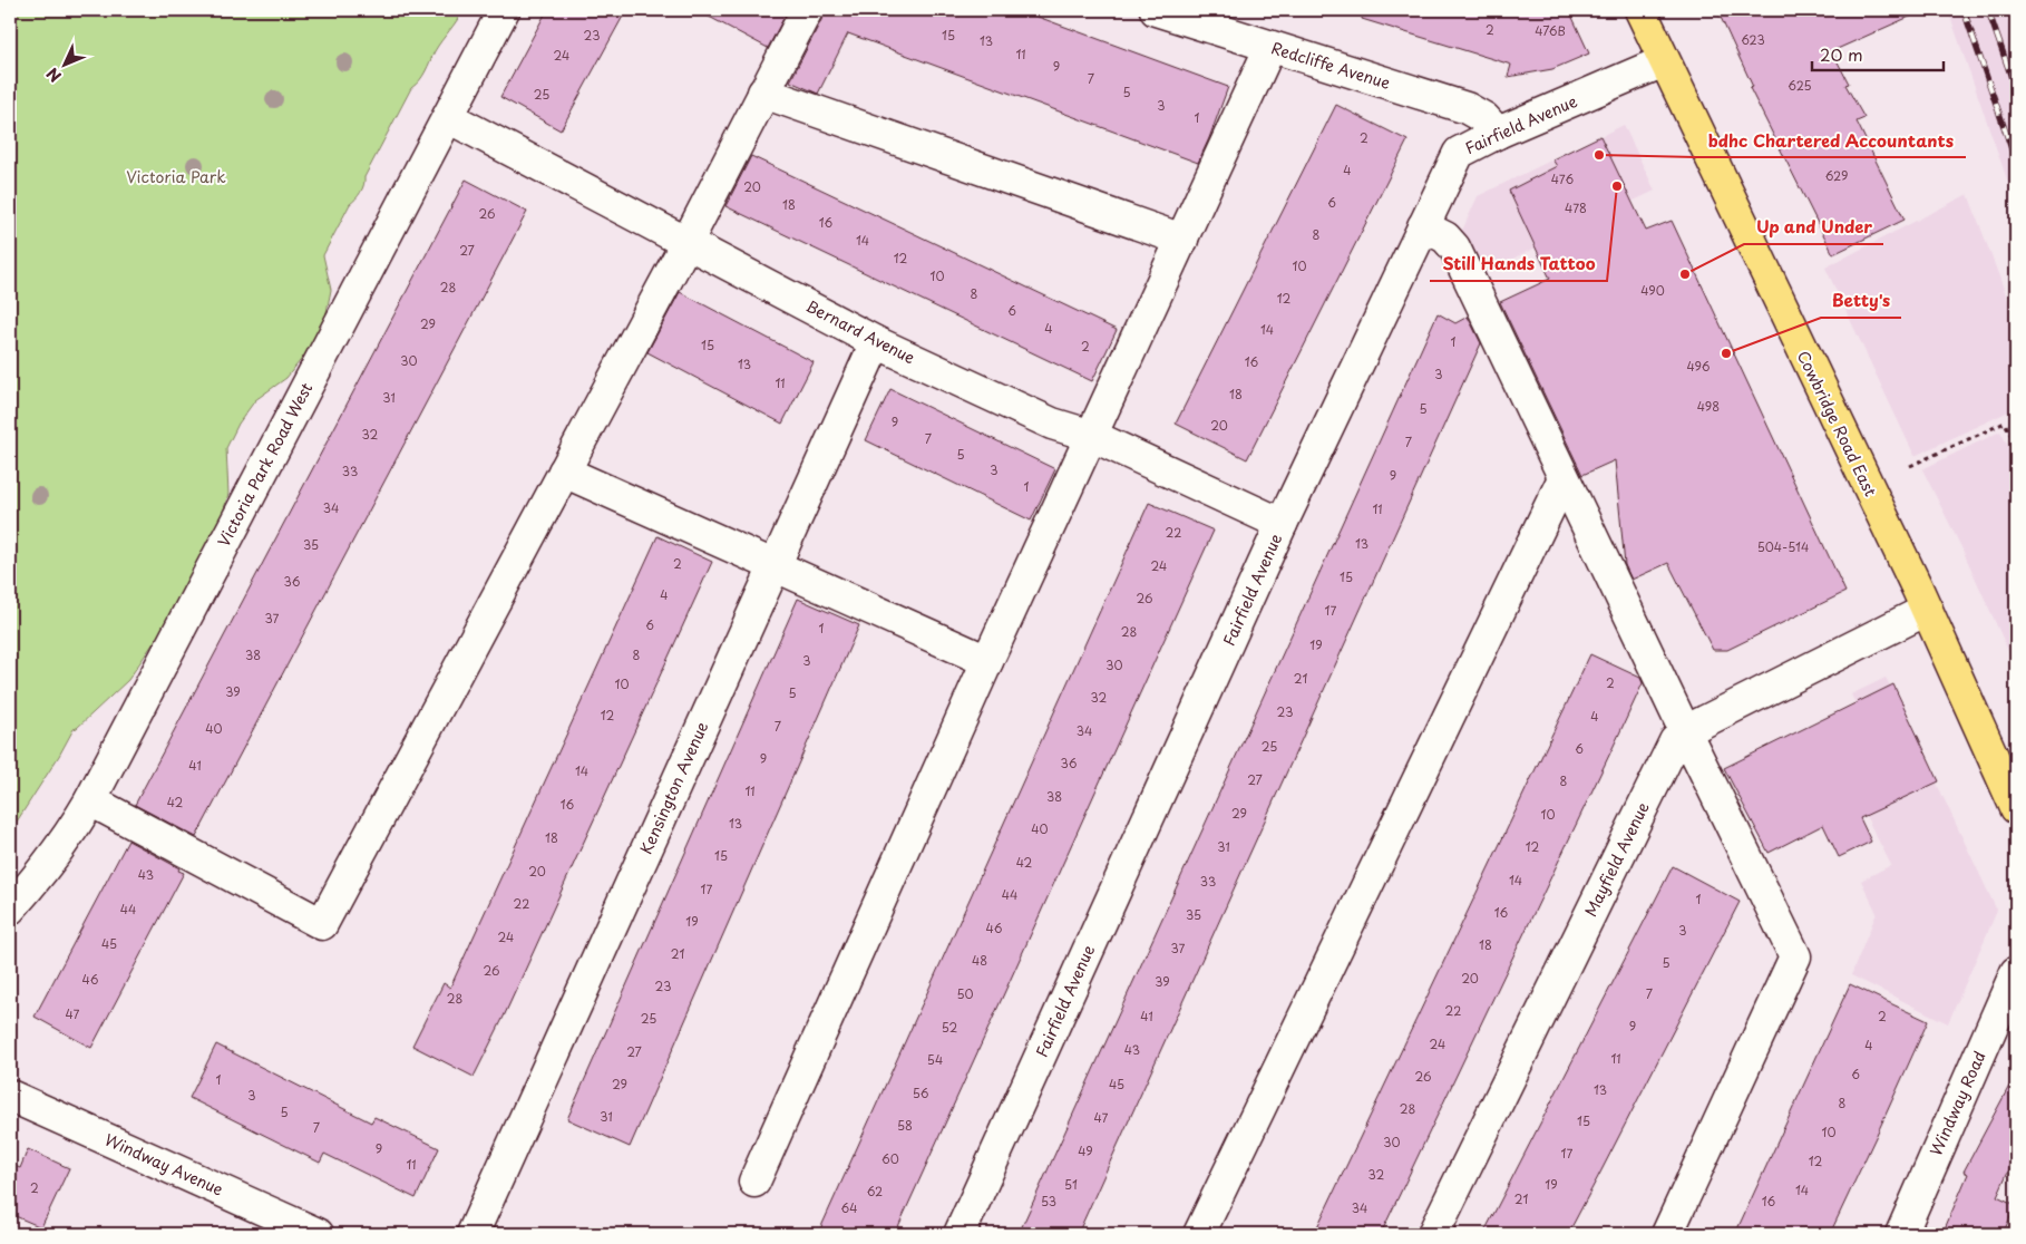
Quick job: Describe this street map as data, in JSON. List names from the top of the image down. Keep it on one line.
{"streets":{"main road":["Cowbridge Road East"],"street":["Redcliffe Avenue","Fairfield Avenue","Bernard Avenue","Victoria Park Road West","Kensington Avenue","Mayfield Avenue","Windway Road","Windway Avenue"]},"crossings":[["Redcliffe Avenue","Fairfield Avenue"],["Fairfield Avenue","Bernard Avenue"],["Fairfield Avenue","Cowbridge Road East"],["Bernard Avenue","Victoria Park Road West"],["Bernard Avenue","Kensington Avenue"],["Cowbridge Road East","Mayfield Avenue"]],"parks":["Victoria Park"],"places":["bdhc Chartered Accountants","Still Hands Tattoo","Up and Under","Betty's"],"house_numbers":["2","476B","23","15","623","13","11","24","9","7","625","5","25","3","1","2","4","629","476","20","6","18","478","26","16","8","14","27","12","10","10","28","490","8","12","6","29","4","14","1","15","2","30","16","13","496","3","11","18","31","498","5","9","20","32","7","7","5","3","33","9","1","34","11","22","13","35","504-514","2","24","15","36","4","26","17","37","6","1","28","19","38","8","3","30","21","2","10","39","5","32","23","12","4","7","40","34","25","6","9","36","41","14","27","8","11","38","42","16","29","10","13","40","18","31","12","15","42","20","43","14","33","17","44","1","22","44","16","35","19","46","3","24","45","18","37","21","48","5","26","20","46","39","23","50","7","28","22","47","41","2","25","9","52","24","4","43","27","11","54","6","26","1","29","45","13","56","3","8","28","5","31","47","15","58","7","10","30","9","49","17","60","12","11","32","51","19","2","14","62","21","53","16","64","34"],"scale_bar":"20 m","north":"bottom left"}
